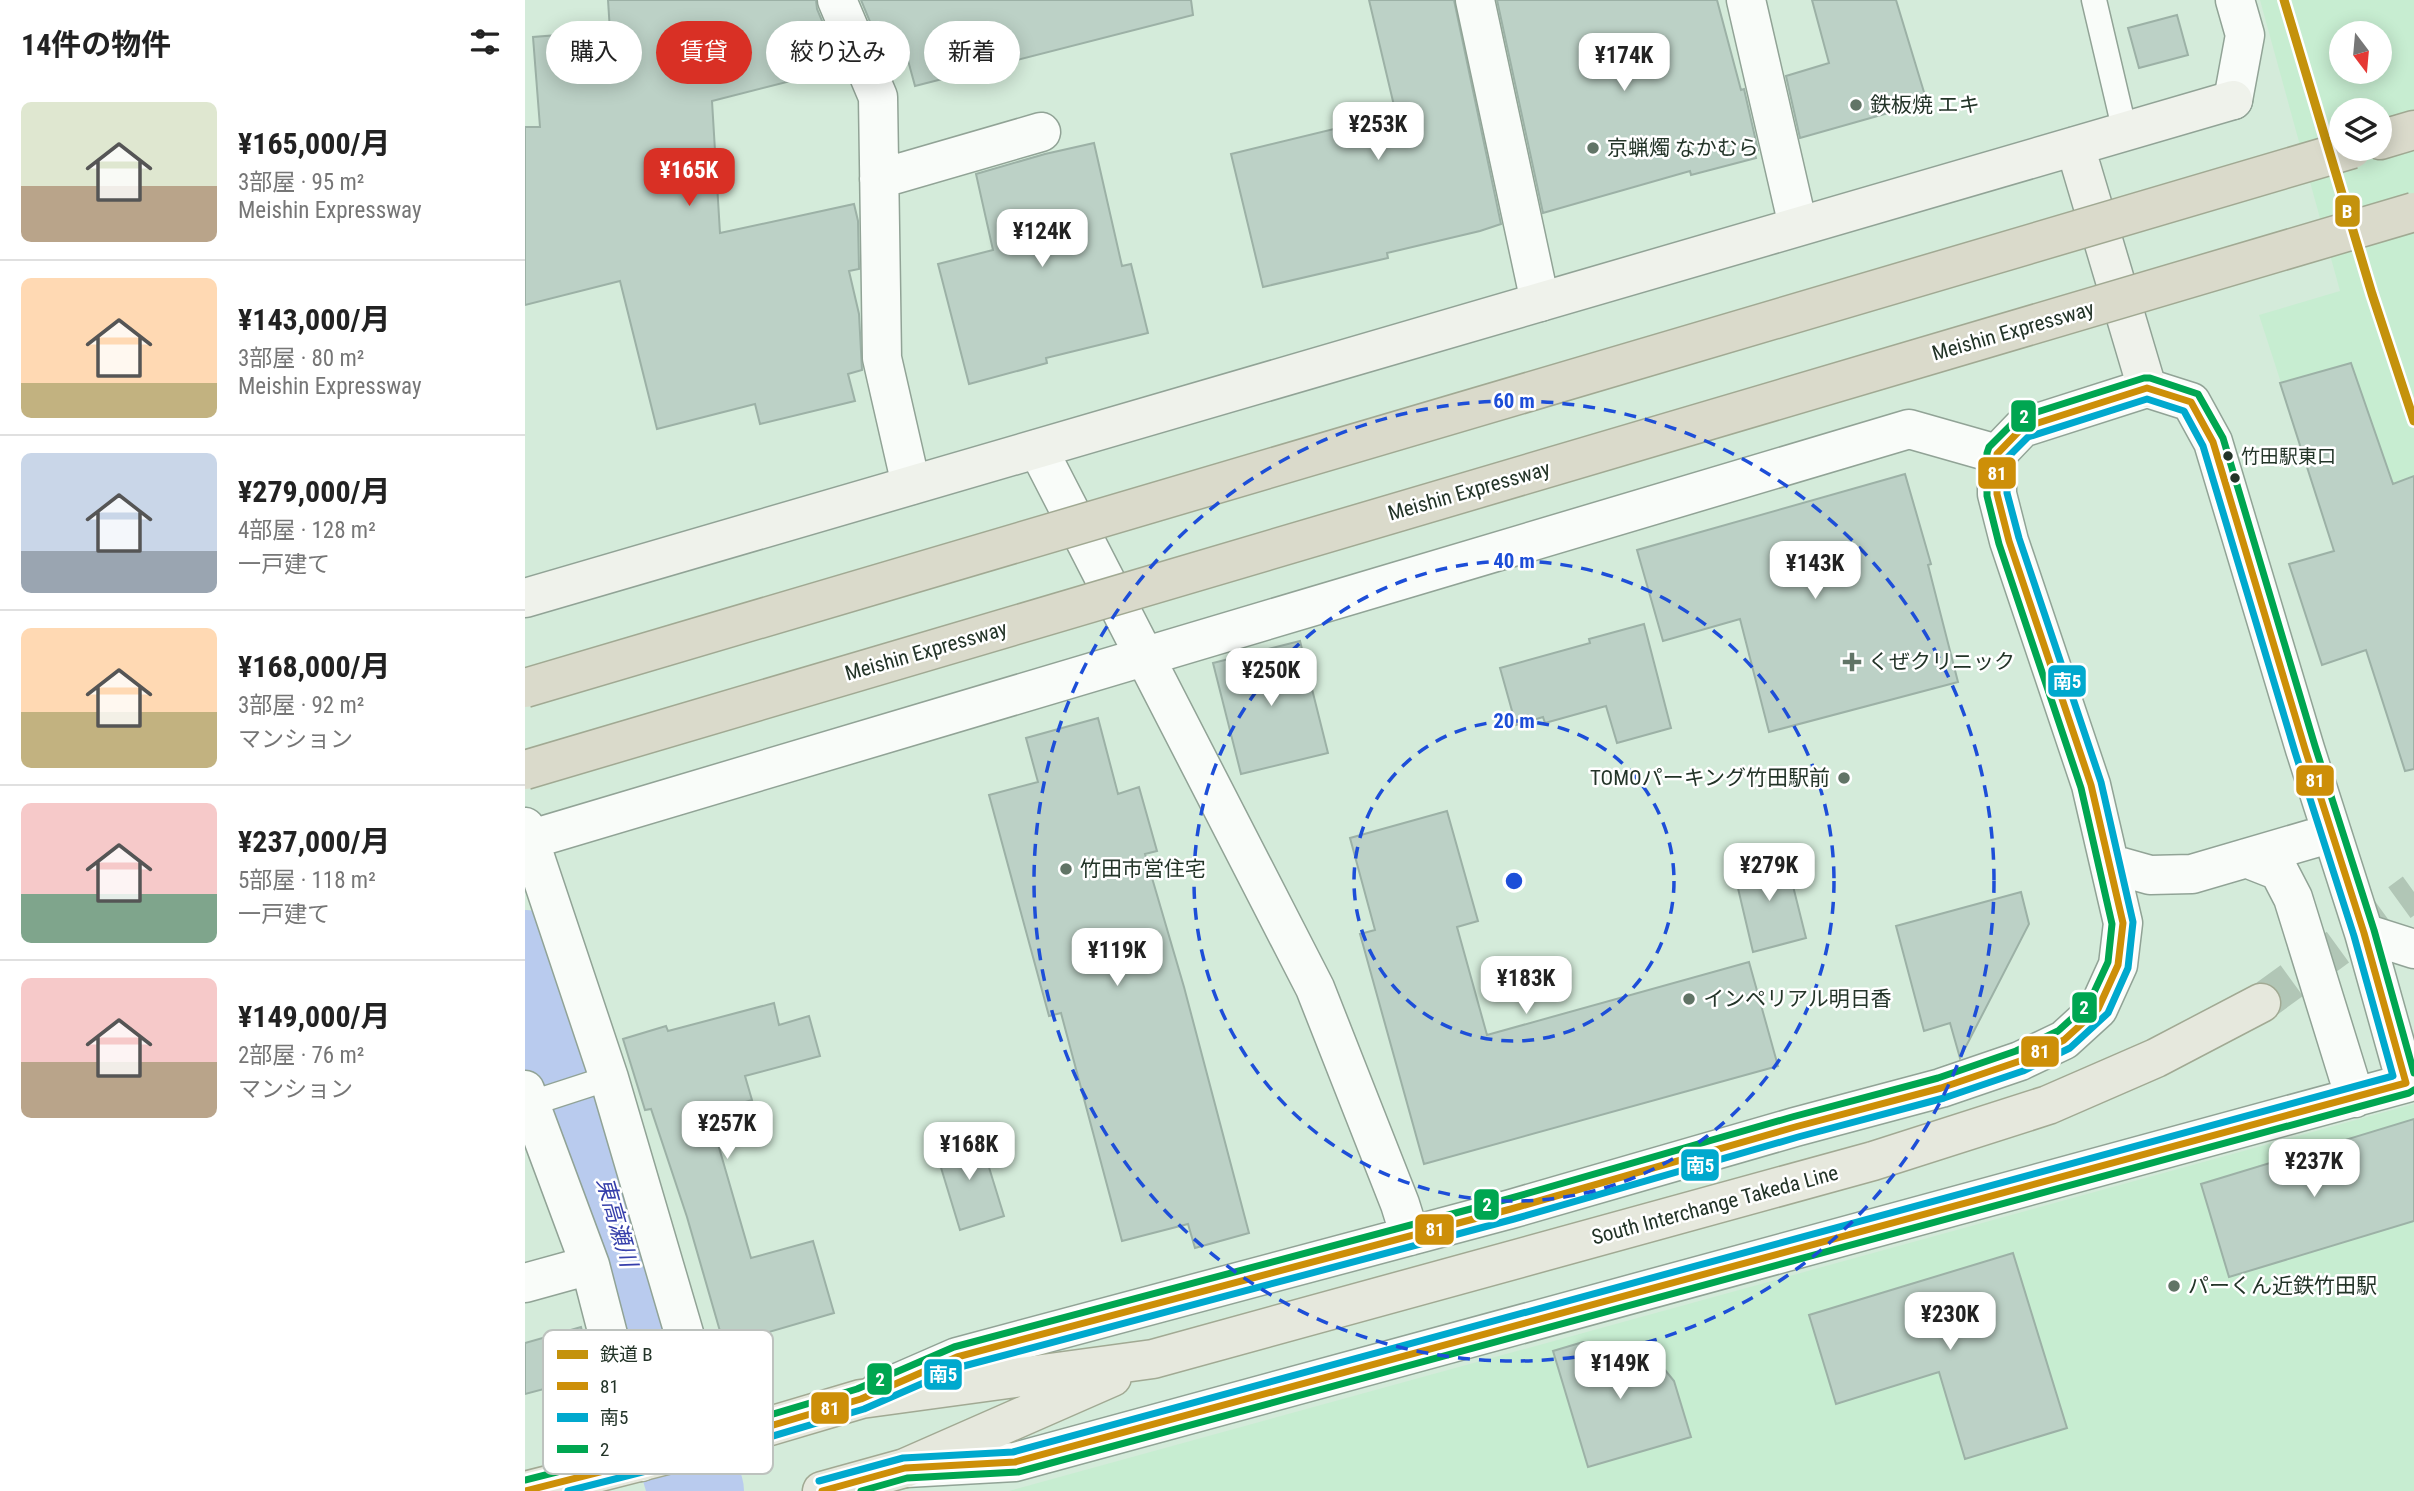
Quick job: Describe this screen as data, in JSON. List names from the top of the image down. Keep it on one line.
{"streets":{"highway":["Meishin Expressway"],"main road":["South Interchange Takeda Line"]},"water":["東高瀬川"],"places":{"other":["鉄板焼 エキ","京蝋燭 なかむら","竹田駅東口","TOMOパーキング竹田駅前","竹田市営住宅","インペリアル明日香","パーくん近鉄竹田駅"],"health":["くぜクリニック"]},"lines":["rail line B","transit line 2","transit line 81","transit line 南5"],"legend":["鉄道 B","81","南5","2"],"north":"bottom","page":{"heading":"14件の物件","chip":["購入","賃貸","絞り込み","新着"],"price":["¥174K","¥253K","¥165K","¥124K","¥143K","¥250K","¥279K","¥119K","¥183K","¥257K","¥168K","¥237K","¥230K","¥149K"],"list":[{"name":"¥165,000/月","note":"3部屋 · 95 m² · Meishin Expressway"},{"name":"¥143,000/月","note":"3部屋 · 80 m² · Meishin Expressway"},{"name":"¥279,000/月","note":"4部屋 · 128 m² · 一戸建て"},{"name":"¥168,000/月","note":"3部屋 · 92 m² · マンション"},{"name":"¥237,000/月","note":"5部屋 · 118 m² · 一戸建て"},{"name":"¥149,000/月","note":"2部屋 · 76 m² · マンション"}]},"rings":["60 m","40 m","20 m"]}
